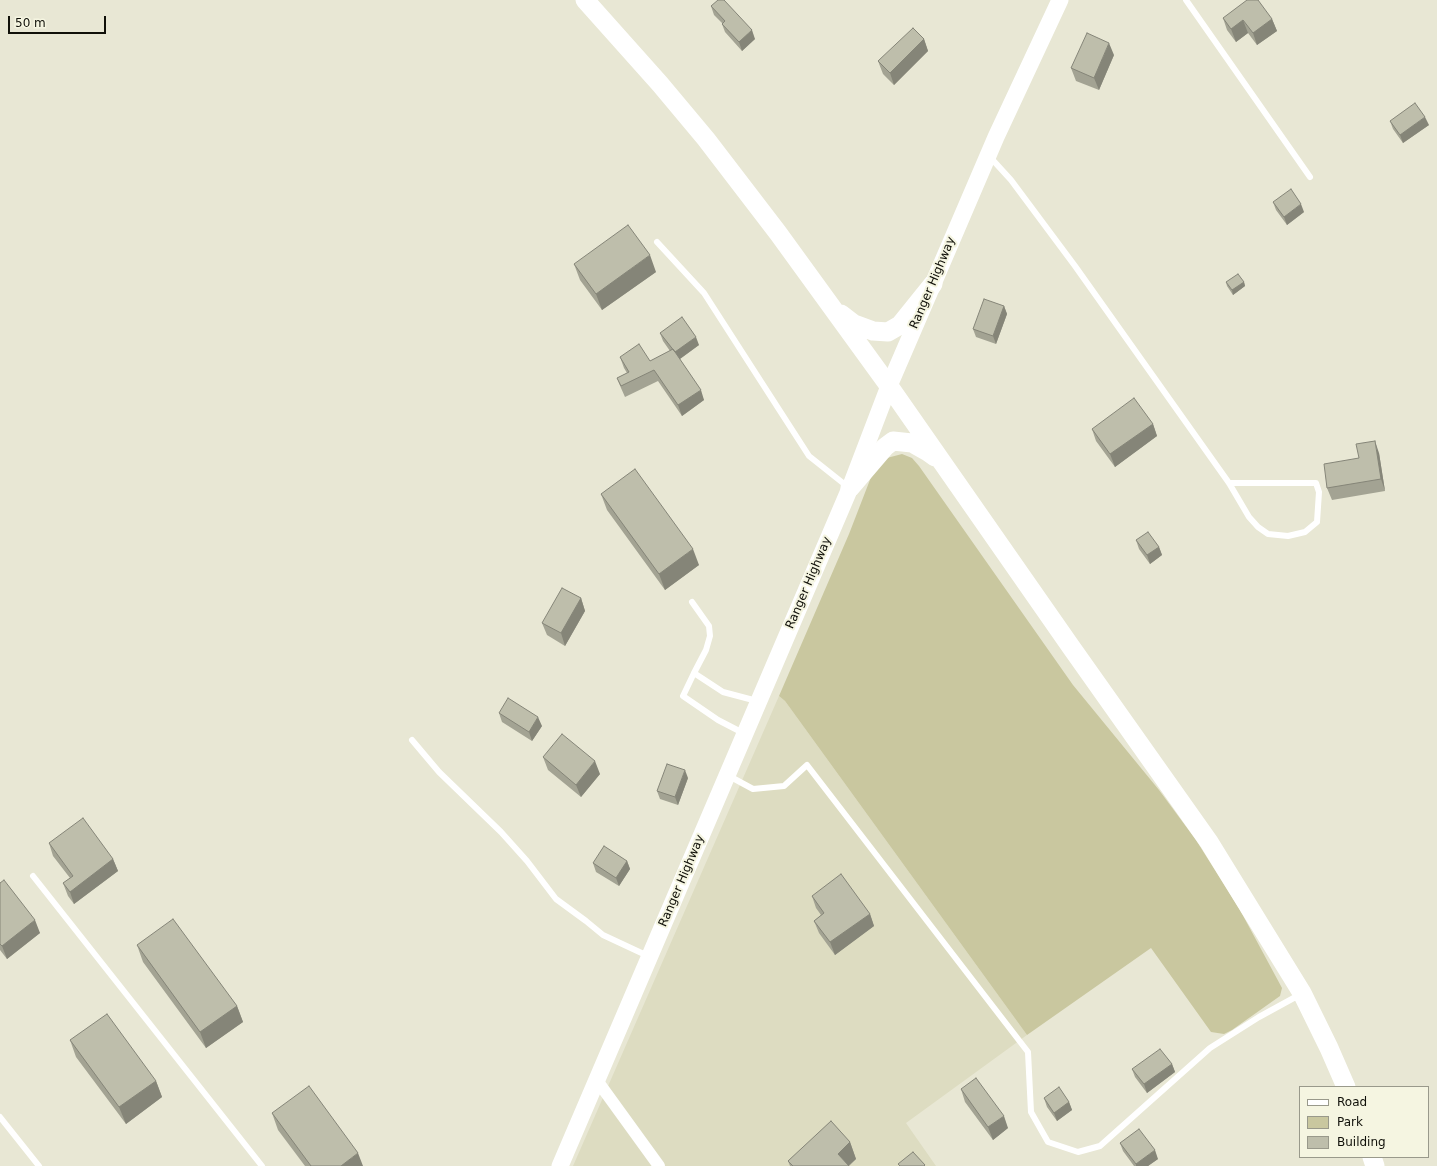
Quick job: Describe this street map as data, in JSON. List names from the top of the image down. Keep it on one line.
{"streets":{"main road":["Ranger Highway"]},"legend":["Road","Park","Building"],"scale_bar":"50 m"}
